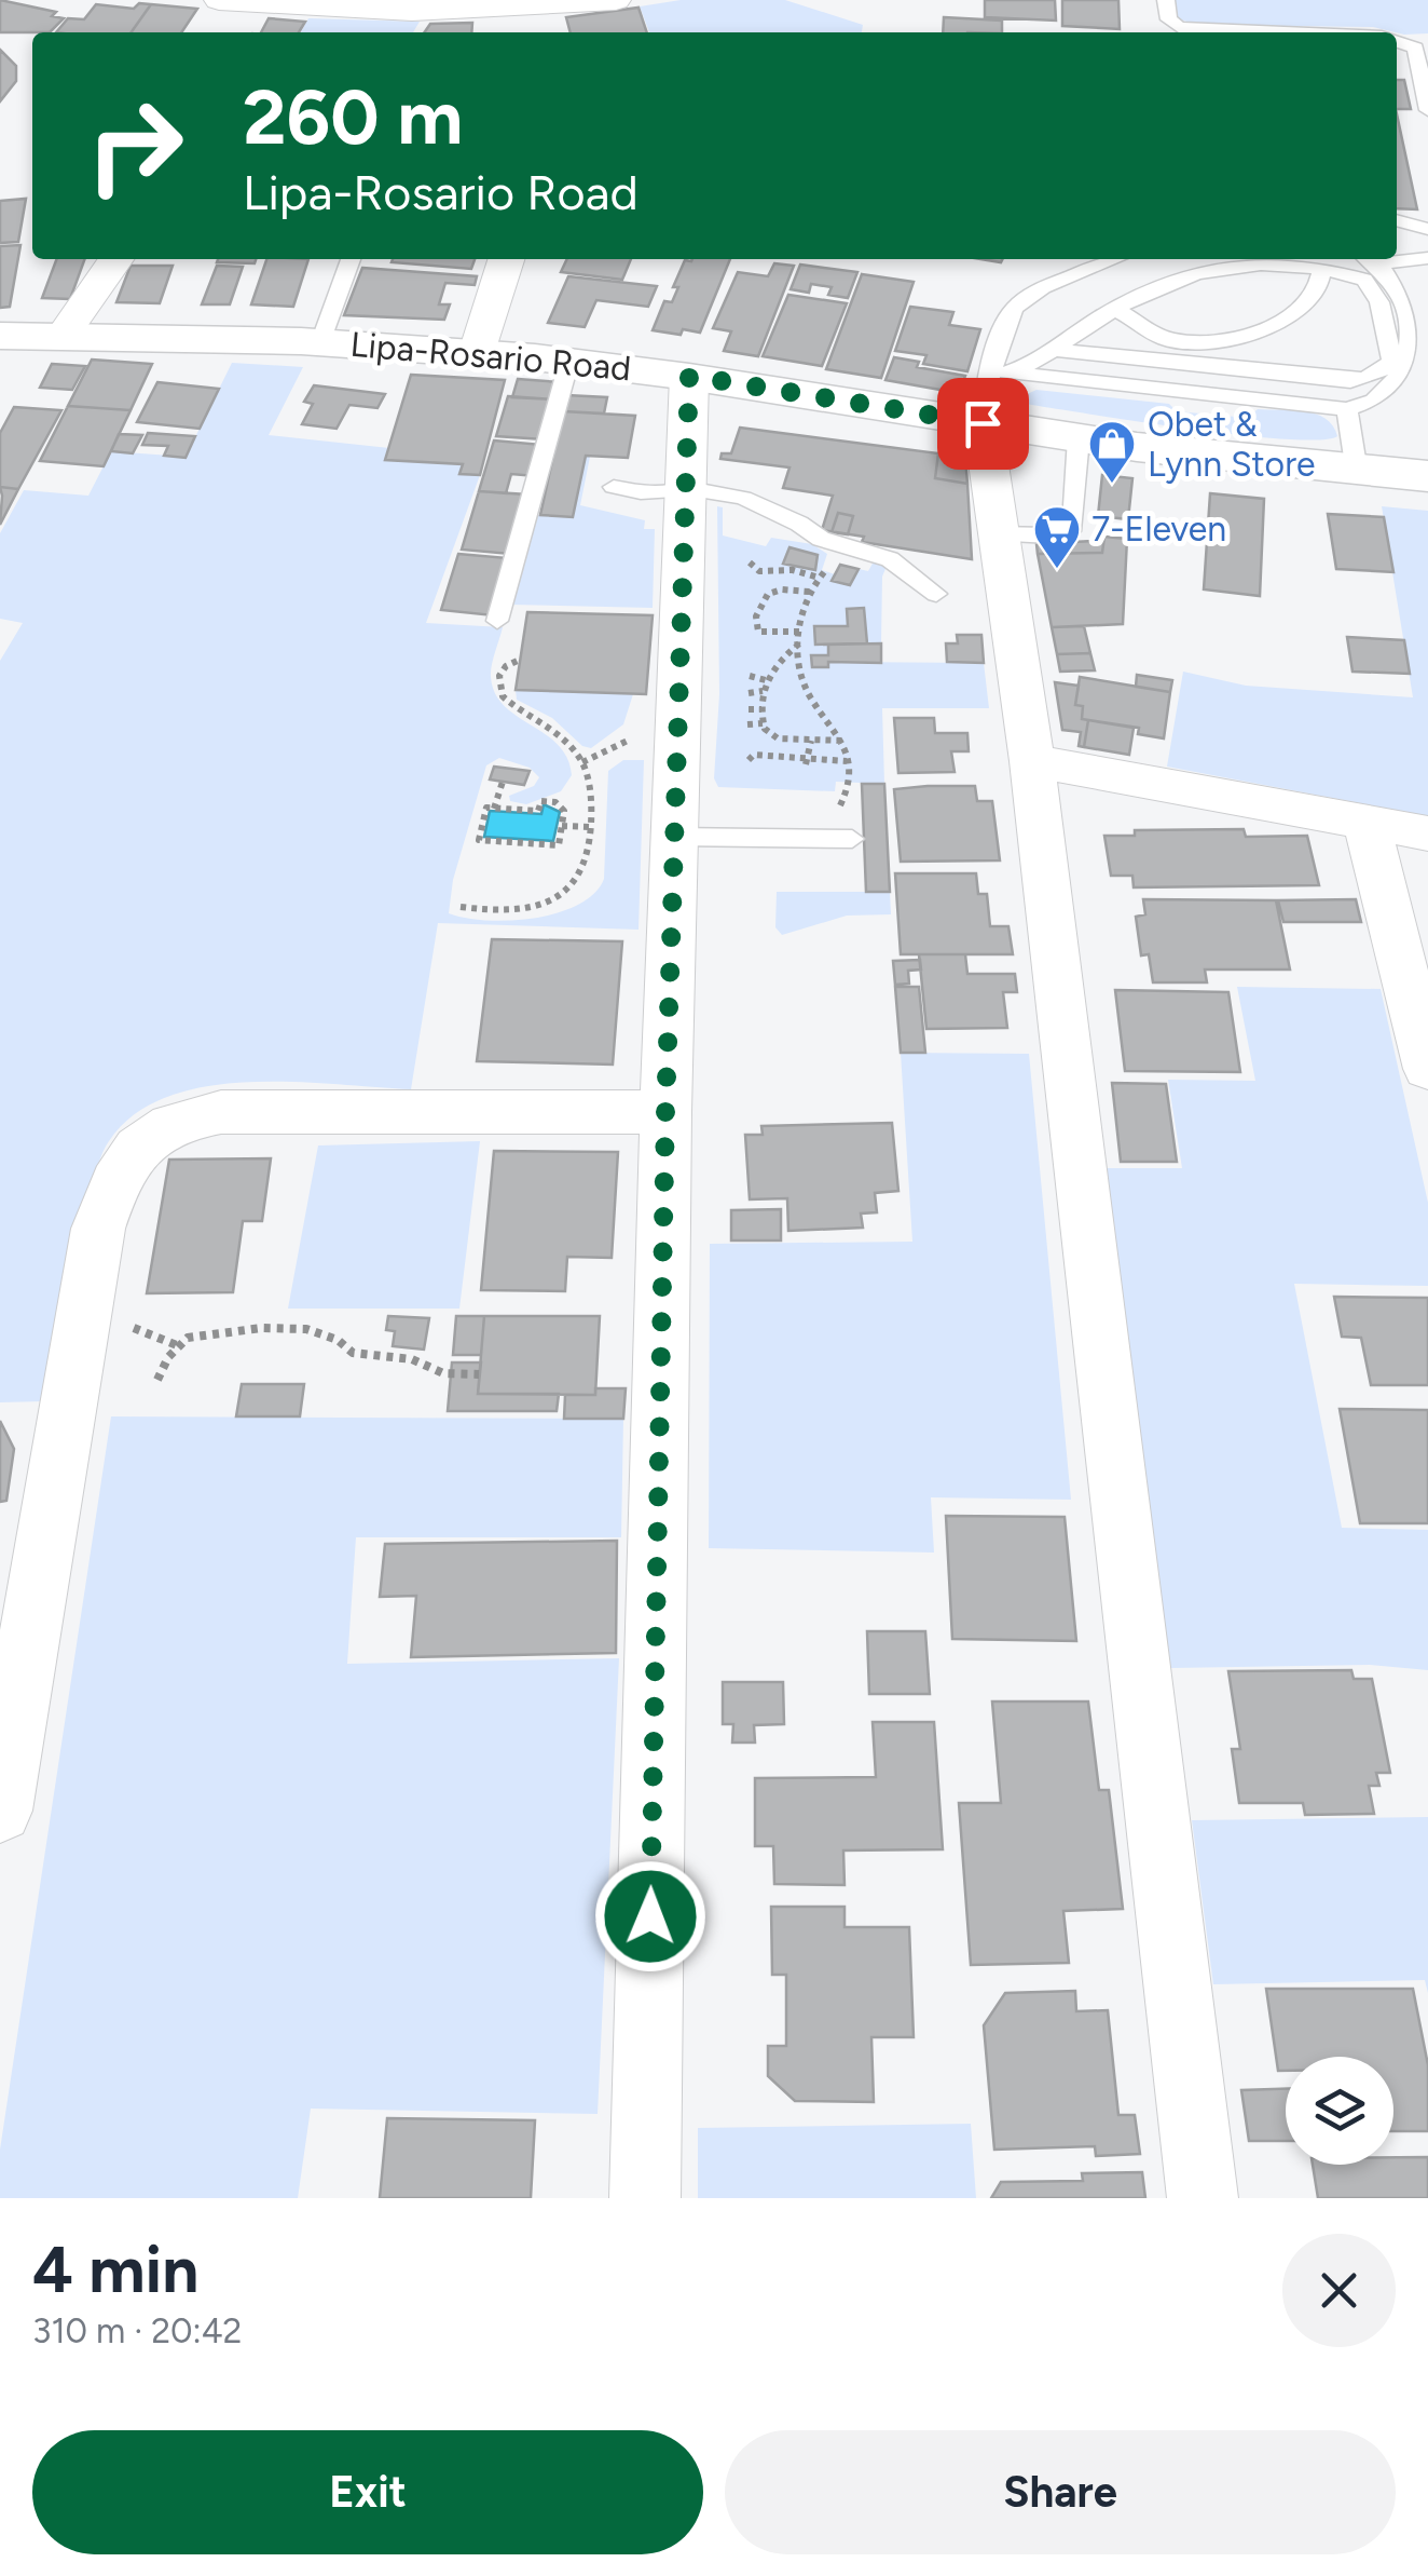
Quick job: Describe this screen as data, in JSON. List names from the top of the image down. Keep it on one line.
{"streets":{"main road":["Lipa-Rosario Road"]},"places":{"shop":["Obet & Lynn Store"],"supermarket":["7-Eleven"]},"page":{"turn":["260 m","Lipa-Rosario Road"],"heading":["4 min","310 m · 20:42"],"buttons":["Exit","Share"]}}
